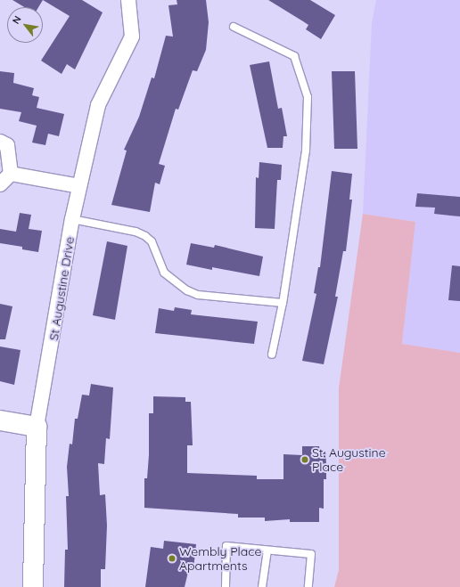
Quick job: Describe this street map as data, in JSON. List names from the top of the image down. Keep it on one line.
{"streets":{"street":["St Augustine Drive"]},"places":["St. Augustine Place","Wembly Place Apartments"],"north":"top left"}
